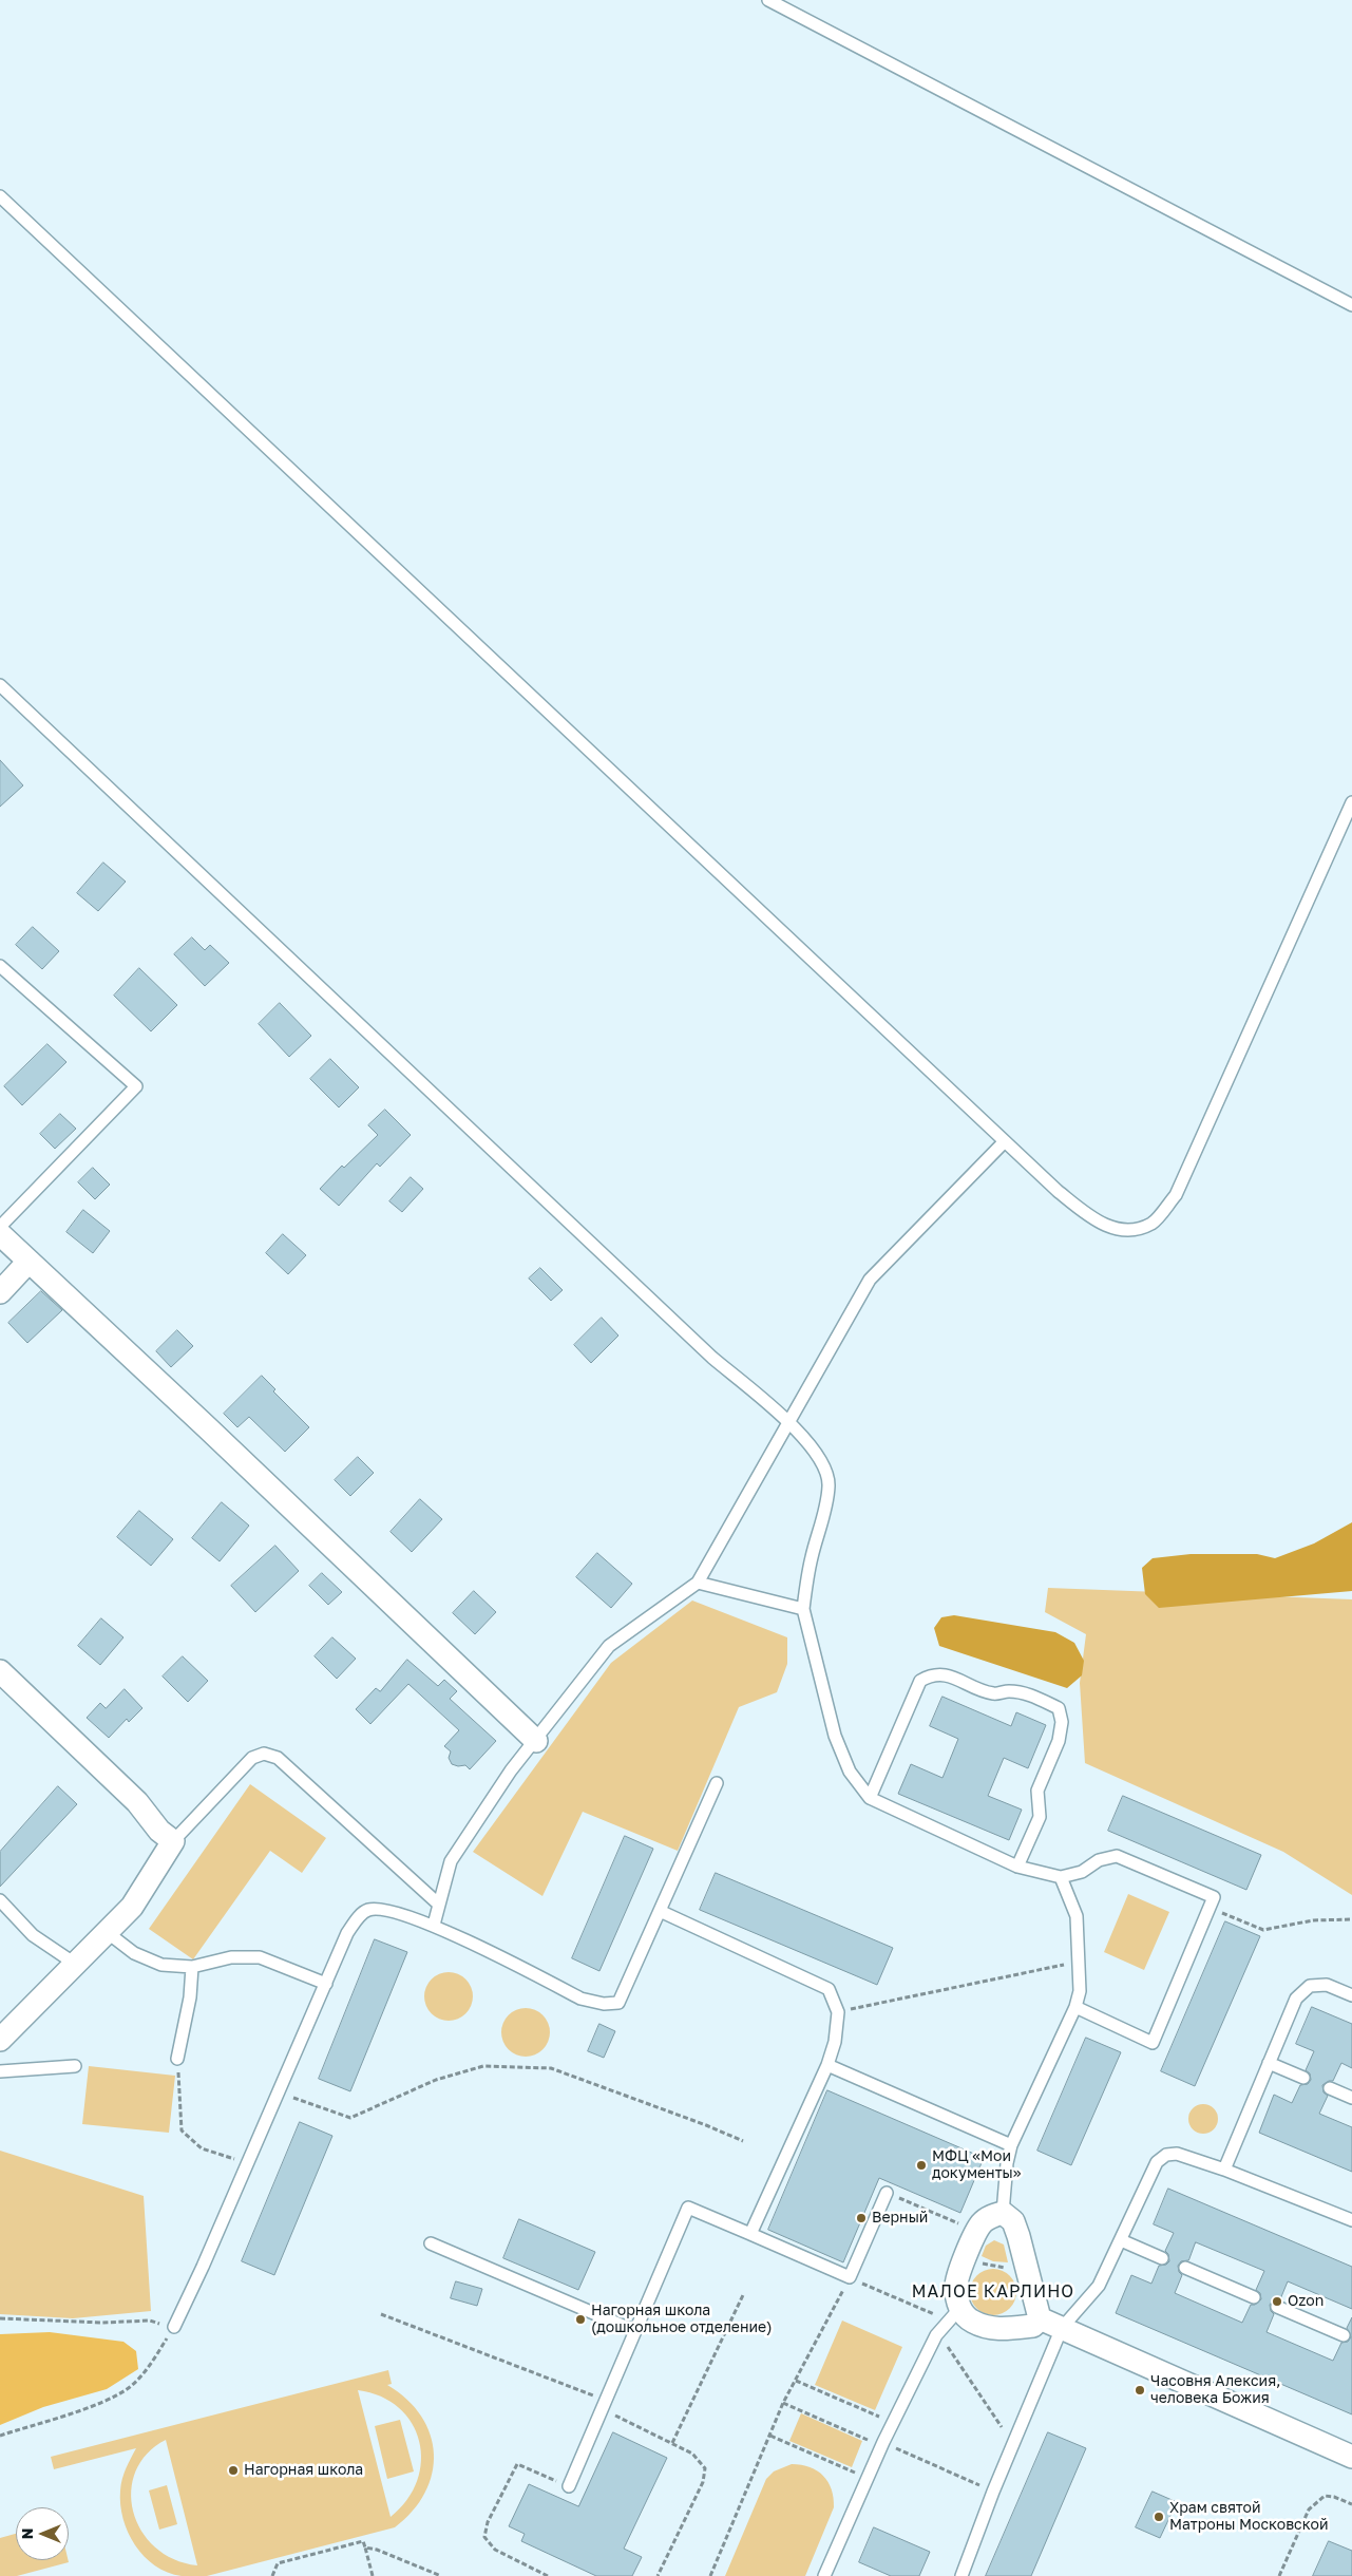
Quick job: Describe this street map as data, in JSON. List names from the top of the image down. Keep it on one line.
{"districts":["МАЛОЕ КАРЛИНО"],"places":["МФЦ «Мои документы»","Верный","Ozon","Нагорная школа (дошкольное отделение)","Часовня Алексия, человека Божия","Нагорная школа","Храм святой Матроны Моcковской"],"north":"left"}
